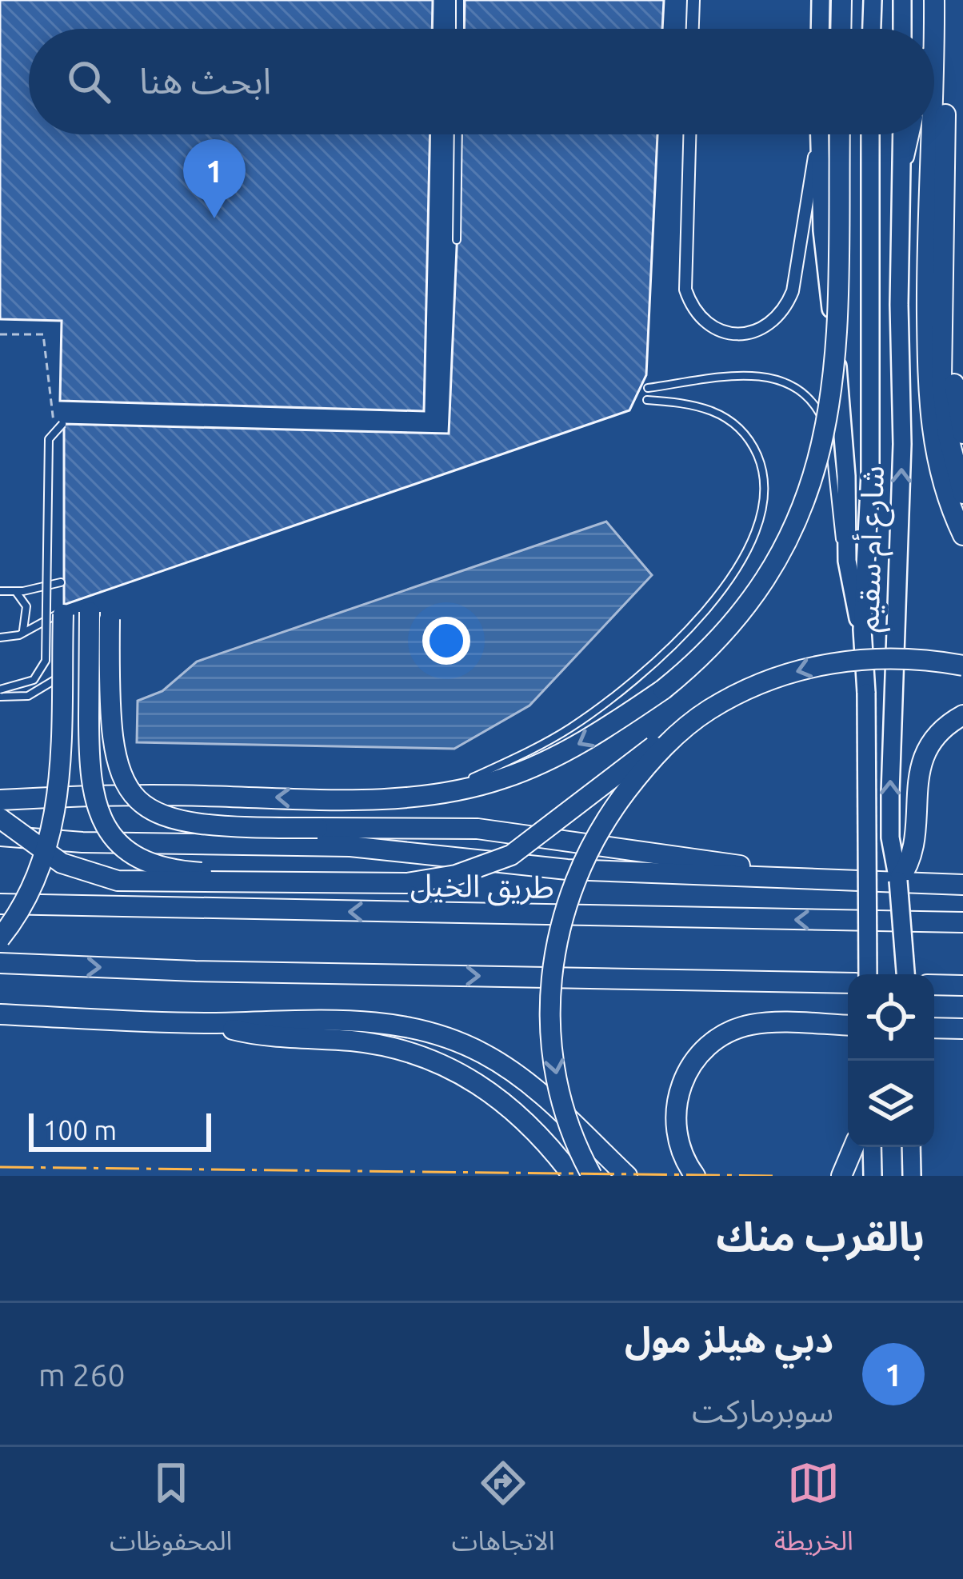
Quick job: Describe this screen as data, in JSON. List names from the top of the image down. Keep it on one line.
{"streets":{"highway":["طريق الخيل"],"main road":["شارع أم سقيم"]},"scale_bar":"100 m","page":{"search":"ابحث هنا","pins":"1","scale":"100 m","heading":"بالقرب منك","list":[{"mark":"1","name":"دبي هيلز مول","note":"سوبرماركت","value":"260 m"}],"nav":["الخريطة","الاتجاهات","المحفوظات"]}}
